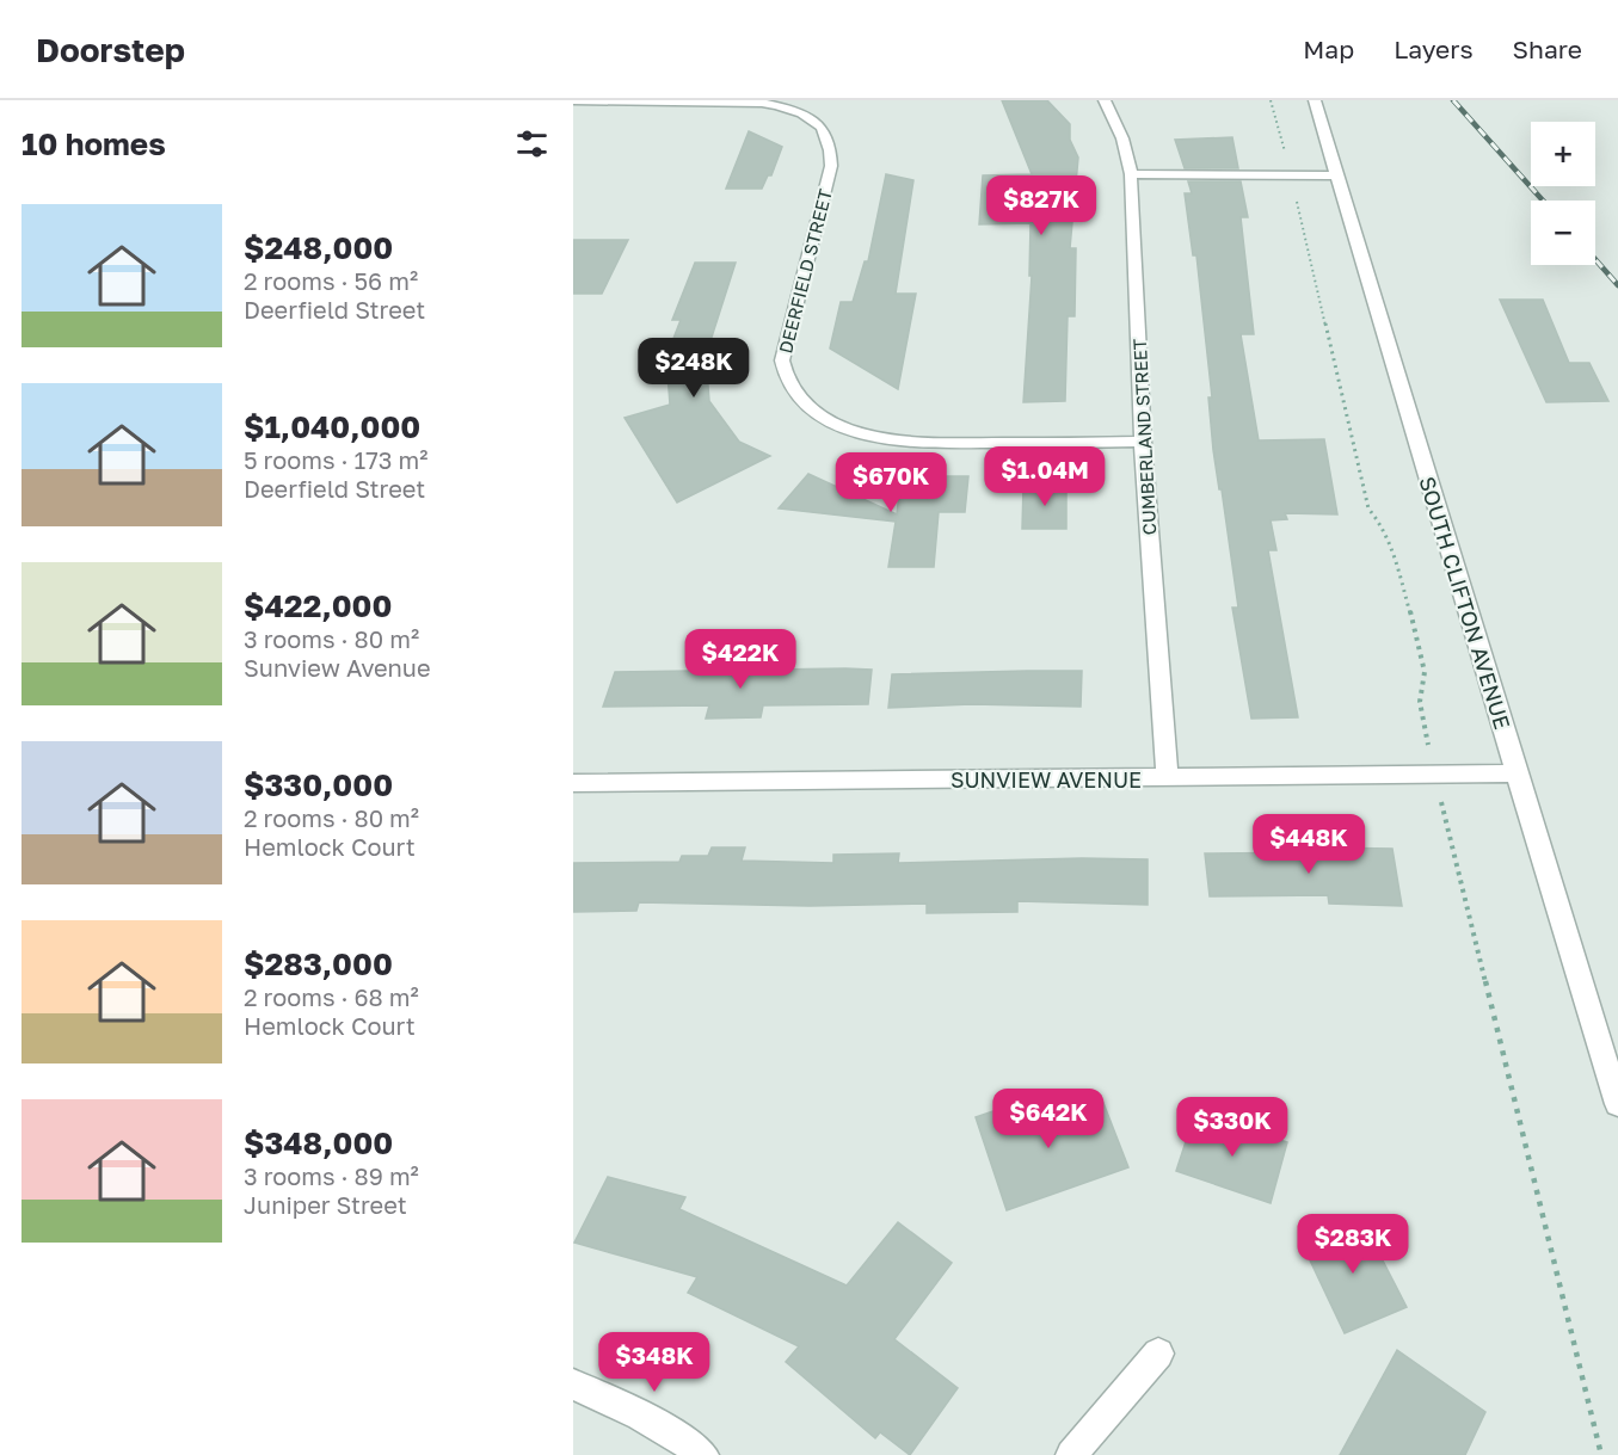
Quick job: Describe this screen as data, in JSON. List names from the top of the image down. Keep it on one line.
{"streets":{"street":["DEERFIELD STREET","CUMBERLAND STREET","SOUTH CLIFTON AVENUE","SUNVIEW AVENUE"]},"crossings":[["DEERFIELD STREET","CUMBERLAND STREET"],["CUMBERLAND STREET","SUNVIEW AVENUE"],["SOUTH CLIFTON AVENUE","SUNVIEW AVENUE"]],"page":{"header":"Doorstep","nav":["Map","Layers","Share"],"heading":"10 homes","map_buttons":["+","−"],"price":["$827K","$248K","$1.04M","$670K","$422K","$448K","$642K","$330K","$283K","$348K"],"list":[{"name":"$248,000","note":"2 rooms · 56 m² · Deerfield Street"},{"name":"$1,040,000","note":"5 rooms · 173 m² · Deerfield Street"},{"name":"$422,000","note":"3 rooms · 80 m² · Sunview Avenue"},{"name":"$330,000","note":"2 rooms · 80 m² · Hemlock Court"},{"name":"$283,000","note":"2 rooms · 68 m² · Hemlock Court"},{"name":"$348,000","note":"3 rooms · 89 m² · Juniper Street"}]}}
